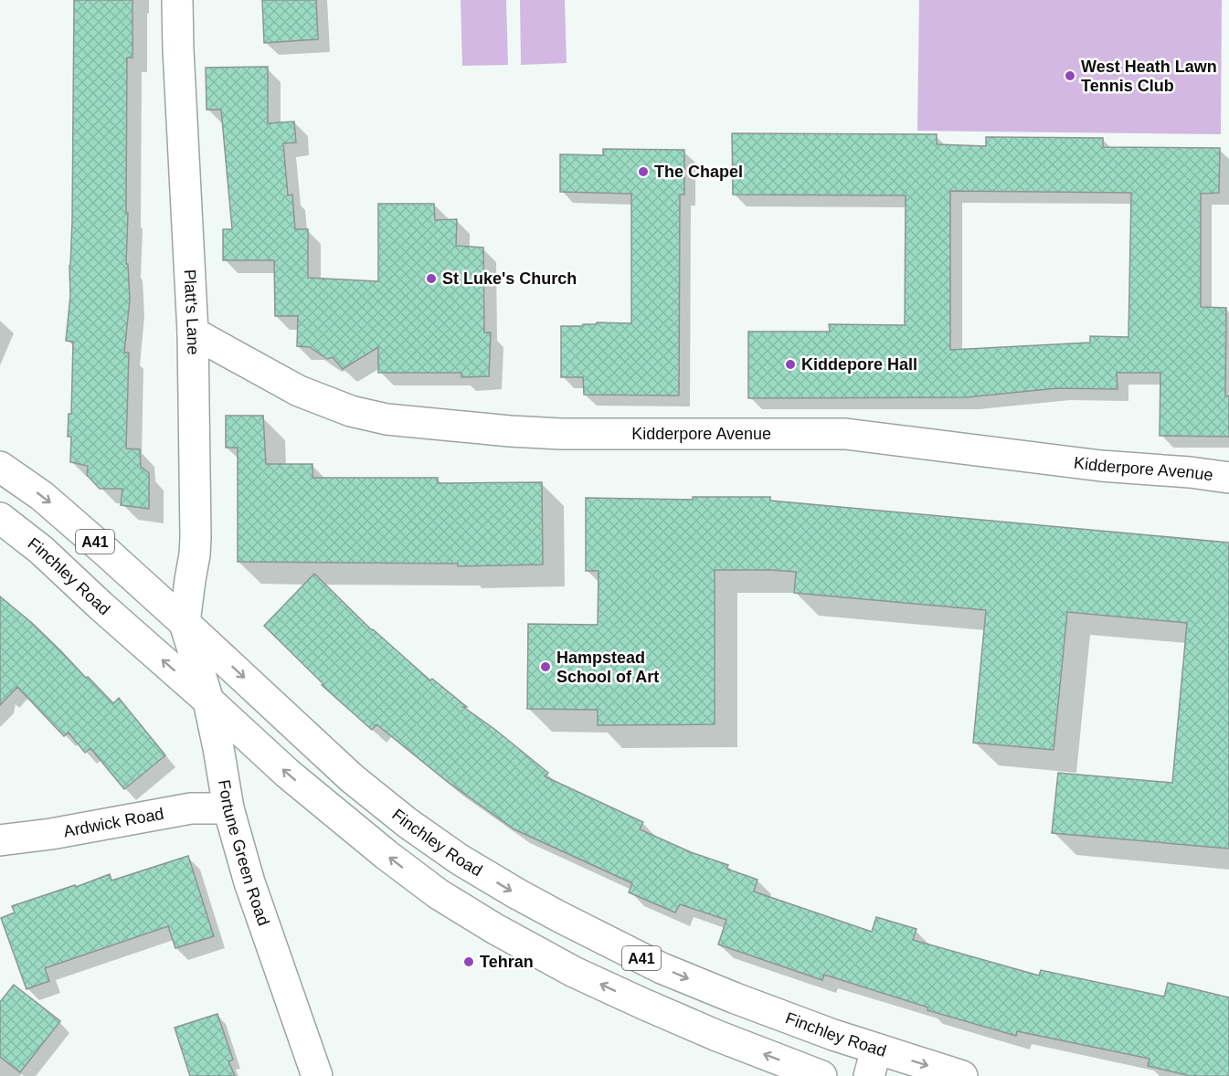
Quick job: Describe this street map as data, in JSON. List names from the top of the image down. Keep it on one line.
{"streets":{"main road":["Platt's Lane","Kidderpore Avenue","A41","Finchley Road","Ardwick Road","Fortune Green Road"]},"crossings":[["Platt's Lane","Kidderpore Avenue"],["Platt's Lane","Finchley Road"],["Platt's Lane","Fortune Green Road"],["Finchley Road","Fortune Green Road"],["Ardwick Road","Fortune Green Road"]],"places":["West Heath Lawn Tennis Club","The Chapel","St Luke's Church","Kiddepore Hall","Hampstead School of Art","Tehran"]}
